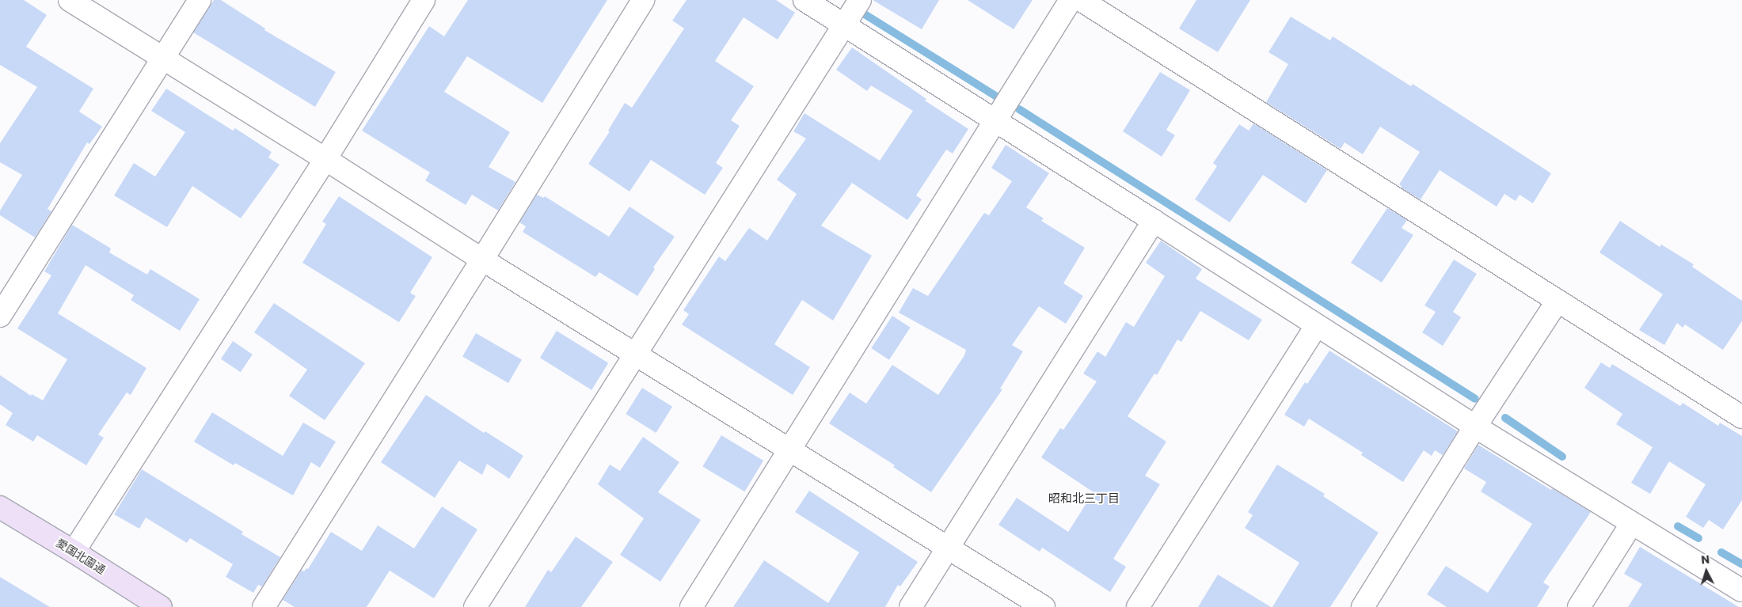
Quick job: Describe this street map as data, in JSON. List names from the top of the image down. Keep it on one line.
{"streets":{"street":["愛国北園通"]},"districts":["昭和北三丁目"],"north":"top"}
